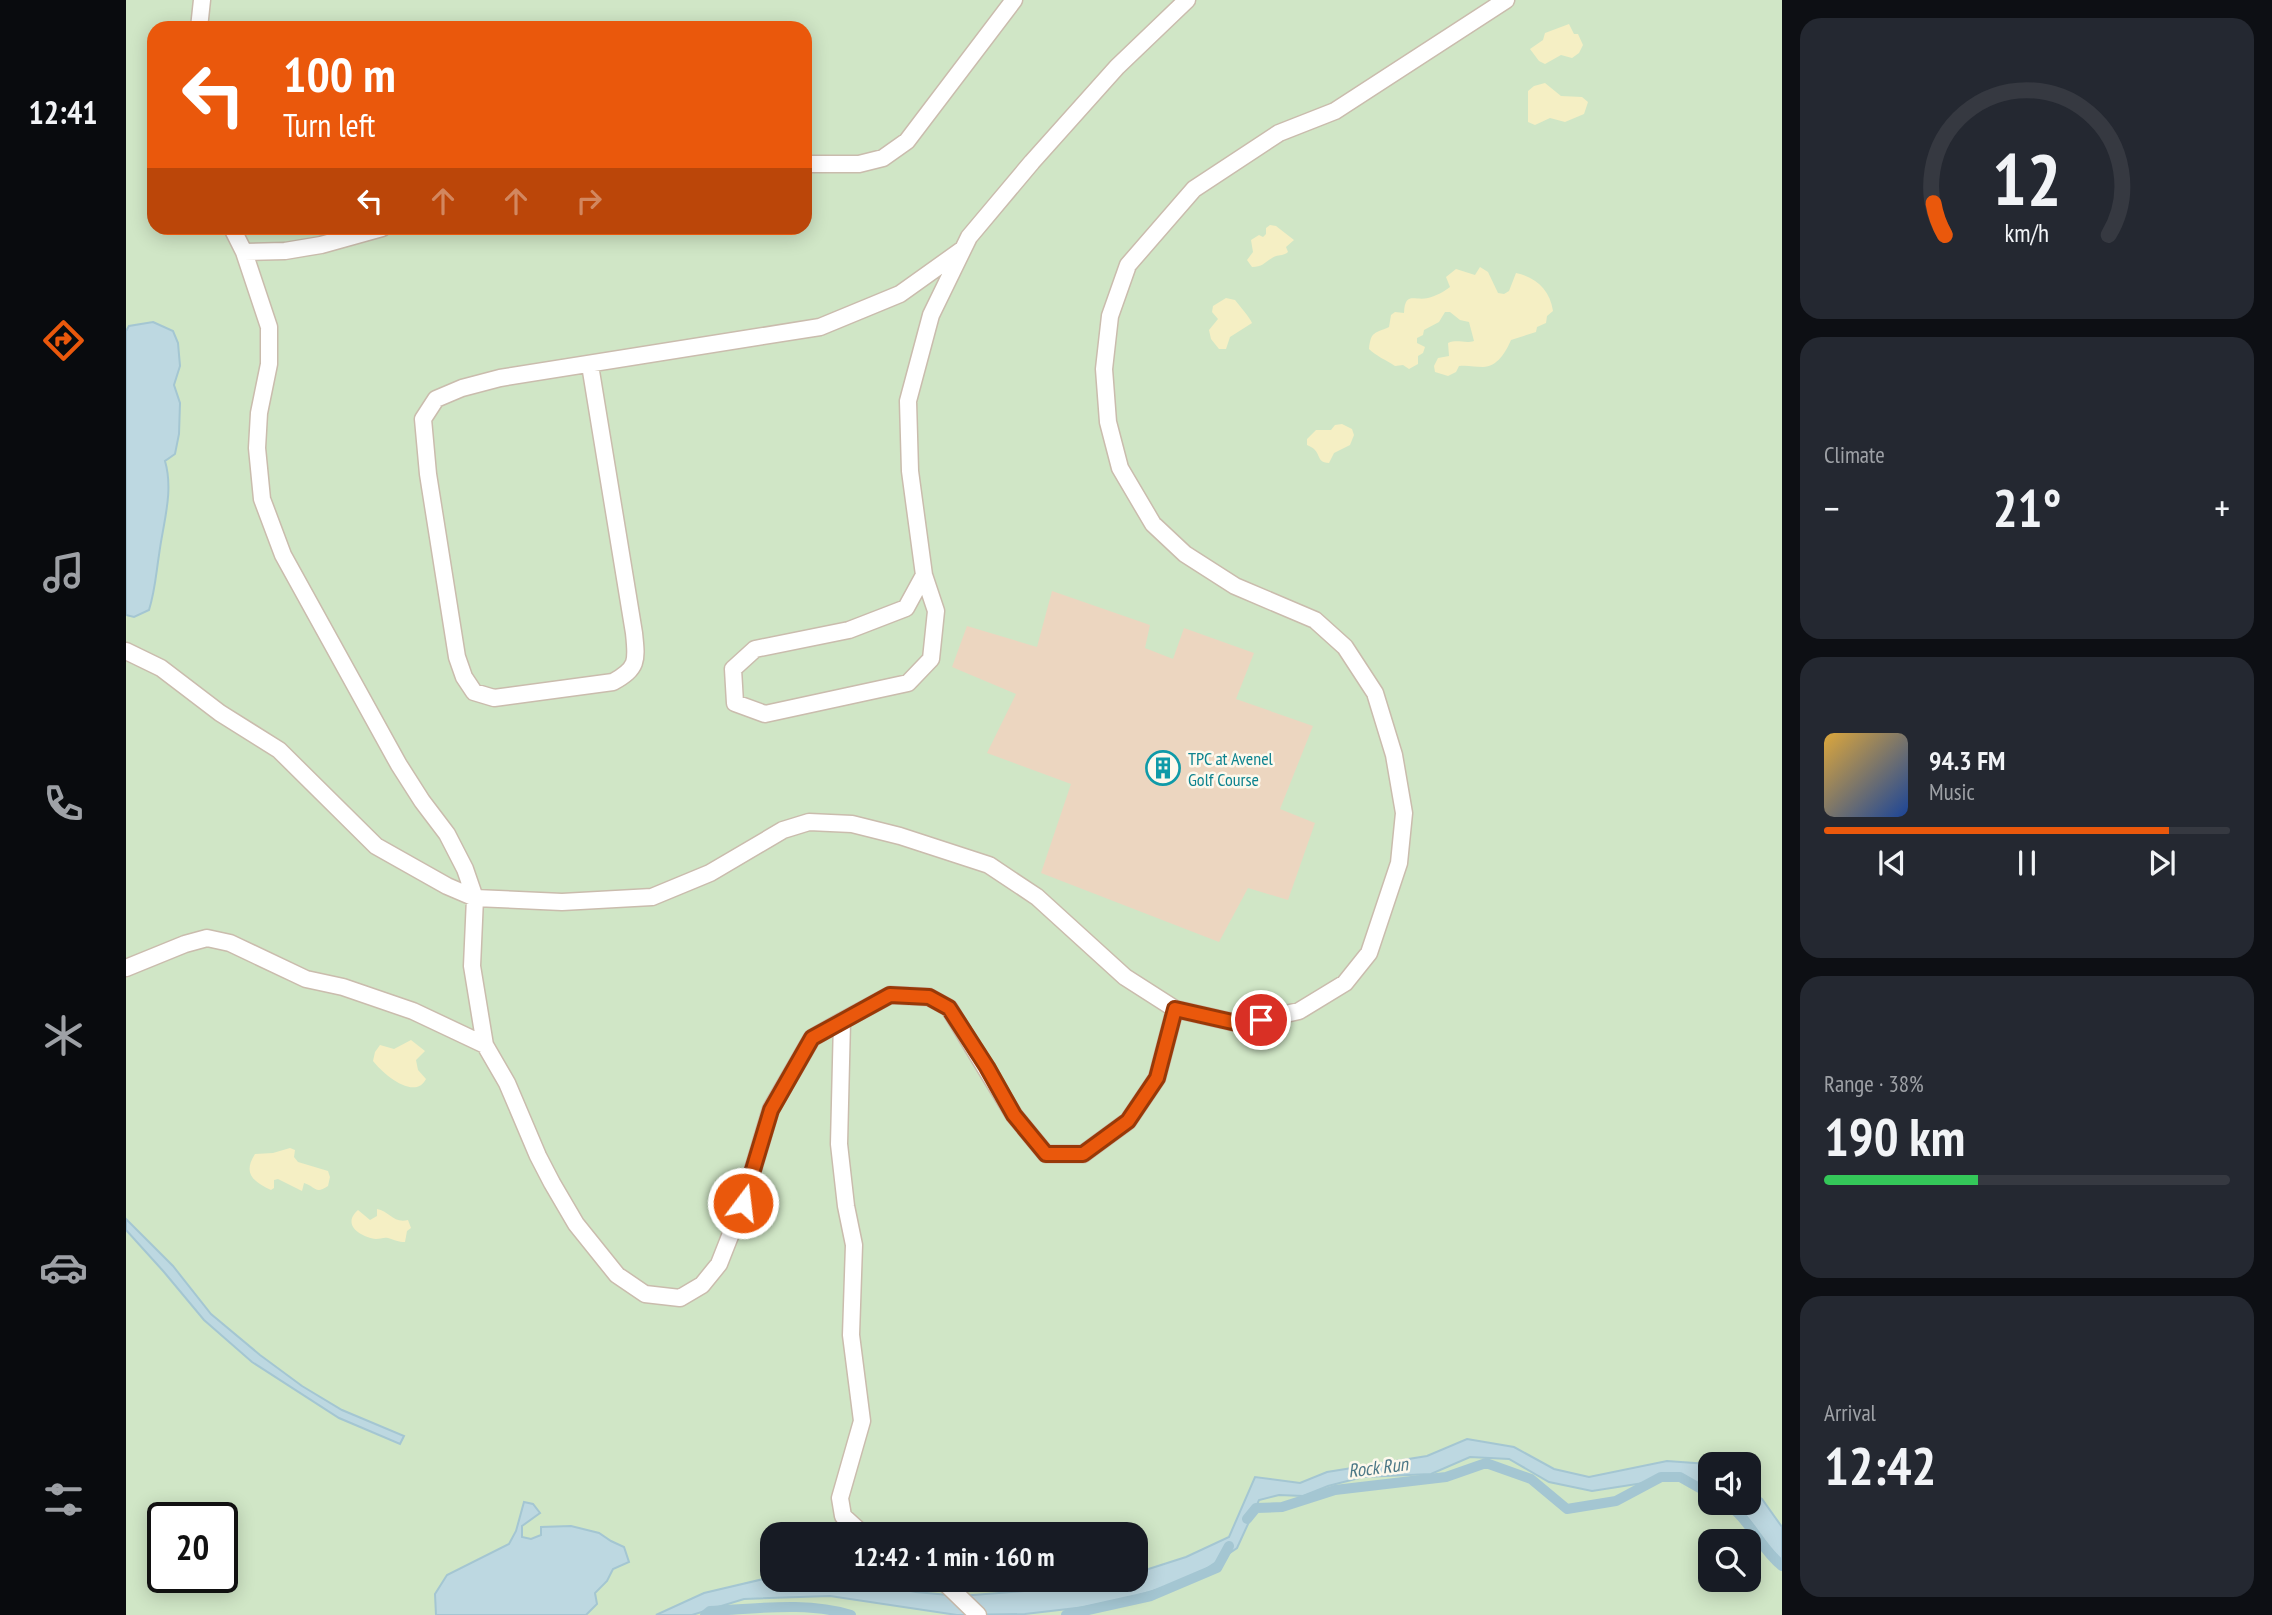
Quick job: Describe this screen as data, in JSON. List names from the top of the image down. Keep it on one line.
{"water":["Rock Run"],"places":{"building":["TPC at Avenel Golf Course"]},"page":{"tabs":"12:41","turn":["100 m","Turn left"],"tile":["Climate",["Range · 38%","190 km"],["Arrival","12:42"]],"heat":["−","21°","+"],"song":["94.3 FM","Music"],"limit":"20","trip":"12:42 · 1 min · 160 m","gauge":["12","km/h"]}}
